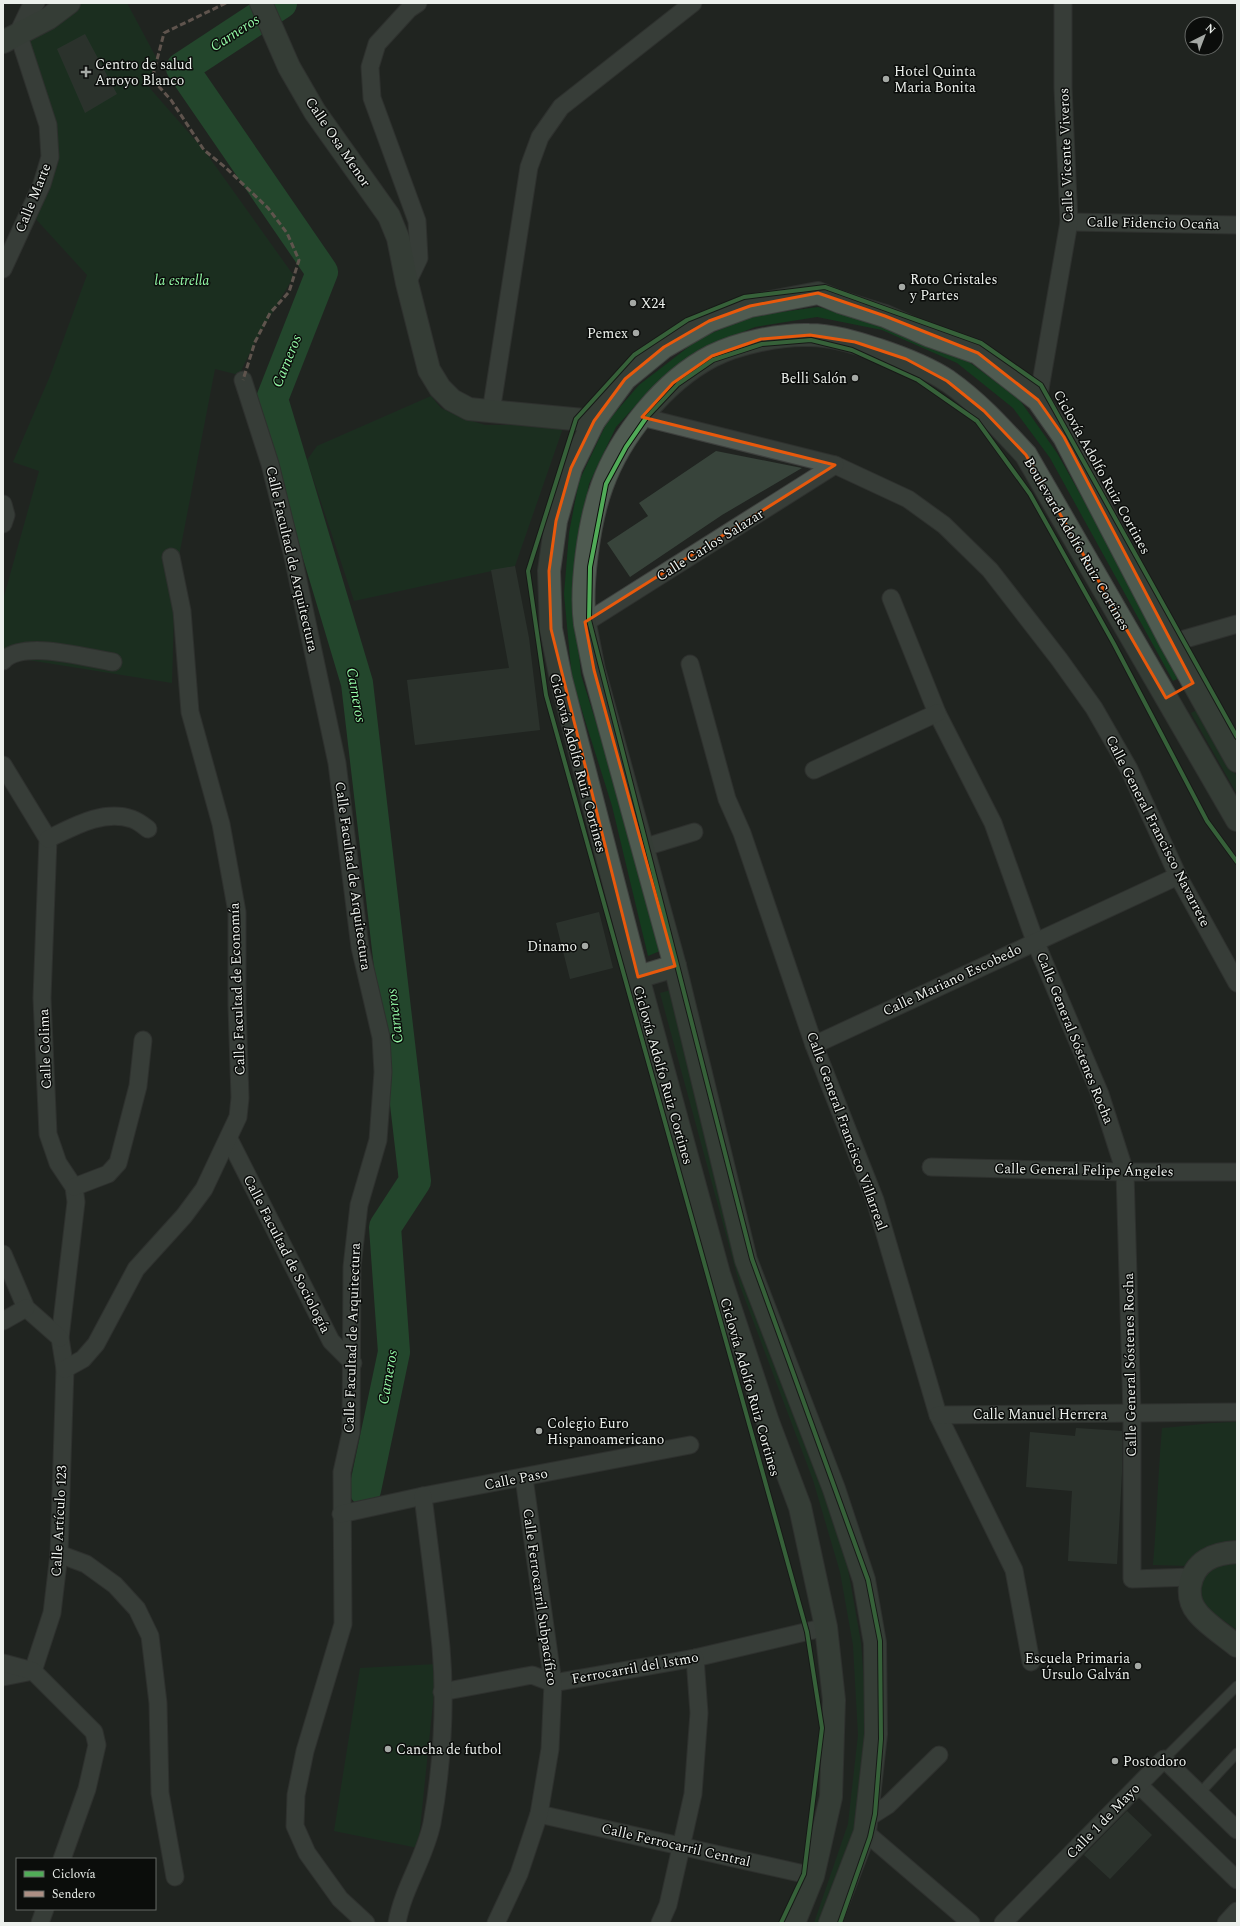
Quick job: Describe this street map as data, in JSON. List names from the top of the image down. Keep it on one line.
{"streets":{"main road":["Calle Osa Menor","Boulevard Adolfo Ruiz Cortines"],"street":["Calle Vicente Viveros","Calle Marte","Calle Fidencio Ocaña","Calle Carlos Salazar","Calle Facultad de Arquitectura","Calle General Francisco Navarrete","Calle Mariano Escobedo","Calle Facultad de Economía","Calle General Sóstenes Rocha","Calle Colima","Calle General Francisco Villarreal","Calle General Felipe Ángeles","Calle Facultad de Sociología","Calle Manuel Herrera","Calle Paso","Calle Artículo 123","Calle Ferrocarril Subpacífico","Ferrocarril del Istmo","Calle 1 de Mayo","Calle Ferrocarril Central"],"cycle path":["Ciclovía Adolfo Ruiz Cortines"]},"crossings":[["Calle Vicente Viveros","Calle Fidencio Ocaña"],["Boulevard Adolfo Ruiz Cortines","Calle Carlos Salazar"],["Boulevard Adolfo Ruiz Cortines","Calle General Francisco Navarrete"],["Calle Carlos Salazar","Calle General Francisco Navarrete"],["Calle Facultad de Arquitectura","Calle Facultad de Sociología"],["Calle Facultad de Arquitectura","Calle Paso"],["Calle General Francisco Navarrete","Calle Mariano Escobedo"],["Calle Mariano Escobedo","Calle General Sóstenes Rocha"],["Calle Mariano Escobedo","Calle General Francisco Villarreal"],["Calle Facultad de Economía","Calle Facultad de Sociología"],["Calle Facultad de Economía","Calle Artículo 123"],["Calle General Sóstenes Rocha","Calle General Felipe Ángeles"],["Calle General Sóstenes Rocha","Calle Manuel Herrera"],["Calle Colima","Calle Artículo 123"],["Calle General Francisco Villarreal","Calle Manuel Herrera"],["Calle Paso","Calle Ferrocarril Subpacífico"],["Calle Ferrocarril Subpacífico","Ferrocarril del Istmo"],["Calle Ferrocarril Subpacífico","Calle Ferrocarril Central"]],"water":["Carneros"],"parks":["la estrella"],"places":{"health":["Centro de salud Arroyo Blanco"],"other":["Hotel Quinta Maria Bonita","Roto Cristales y Partes","X24","Pemex","Belli Salón","Dinamo","Colegio Euro Hispanoamericano","Escuela Primaria Úrsulo Galván","Cancha de futbol","Postodoro"]},"legend":["Ciclovía","Sendero"],"north":"top right"}
